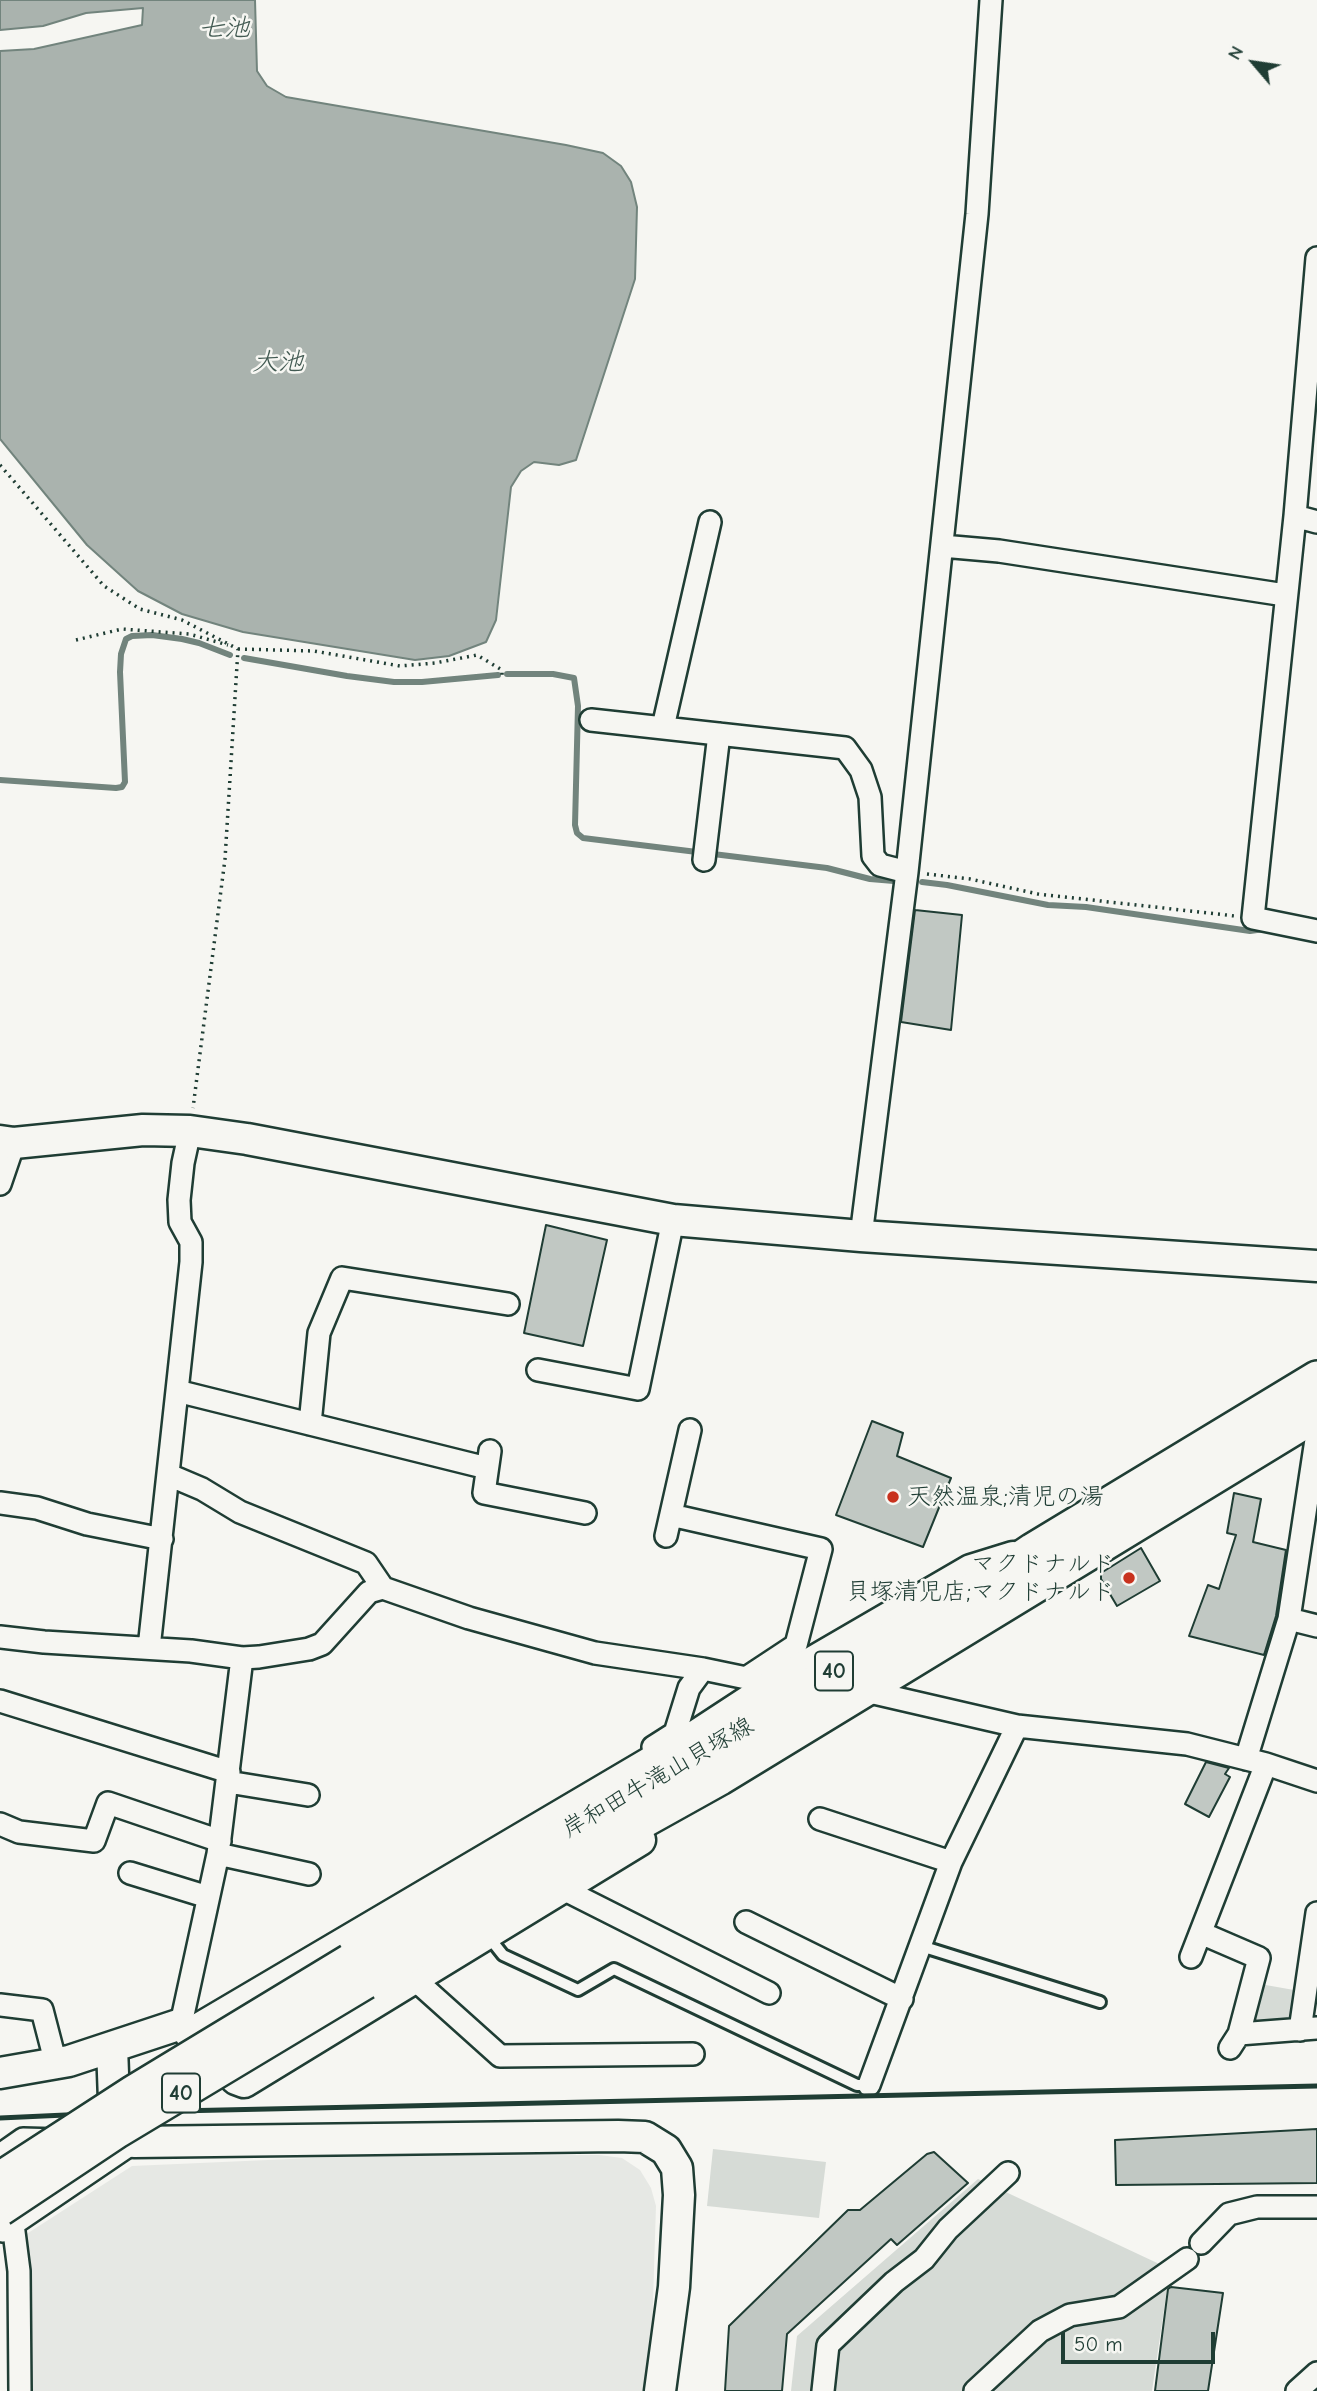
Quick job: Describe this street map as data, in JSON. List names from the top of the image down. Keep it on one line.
{"streets":{"main road":["40","岸和田牛滝山貝塚線"]},"water":["七池","大池"],"places":["天然温泉;清児の湯","マクドナルド 貝塚清児店;マクドナルド"],"scale_bar":"50 m","north":"top left"}
